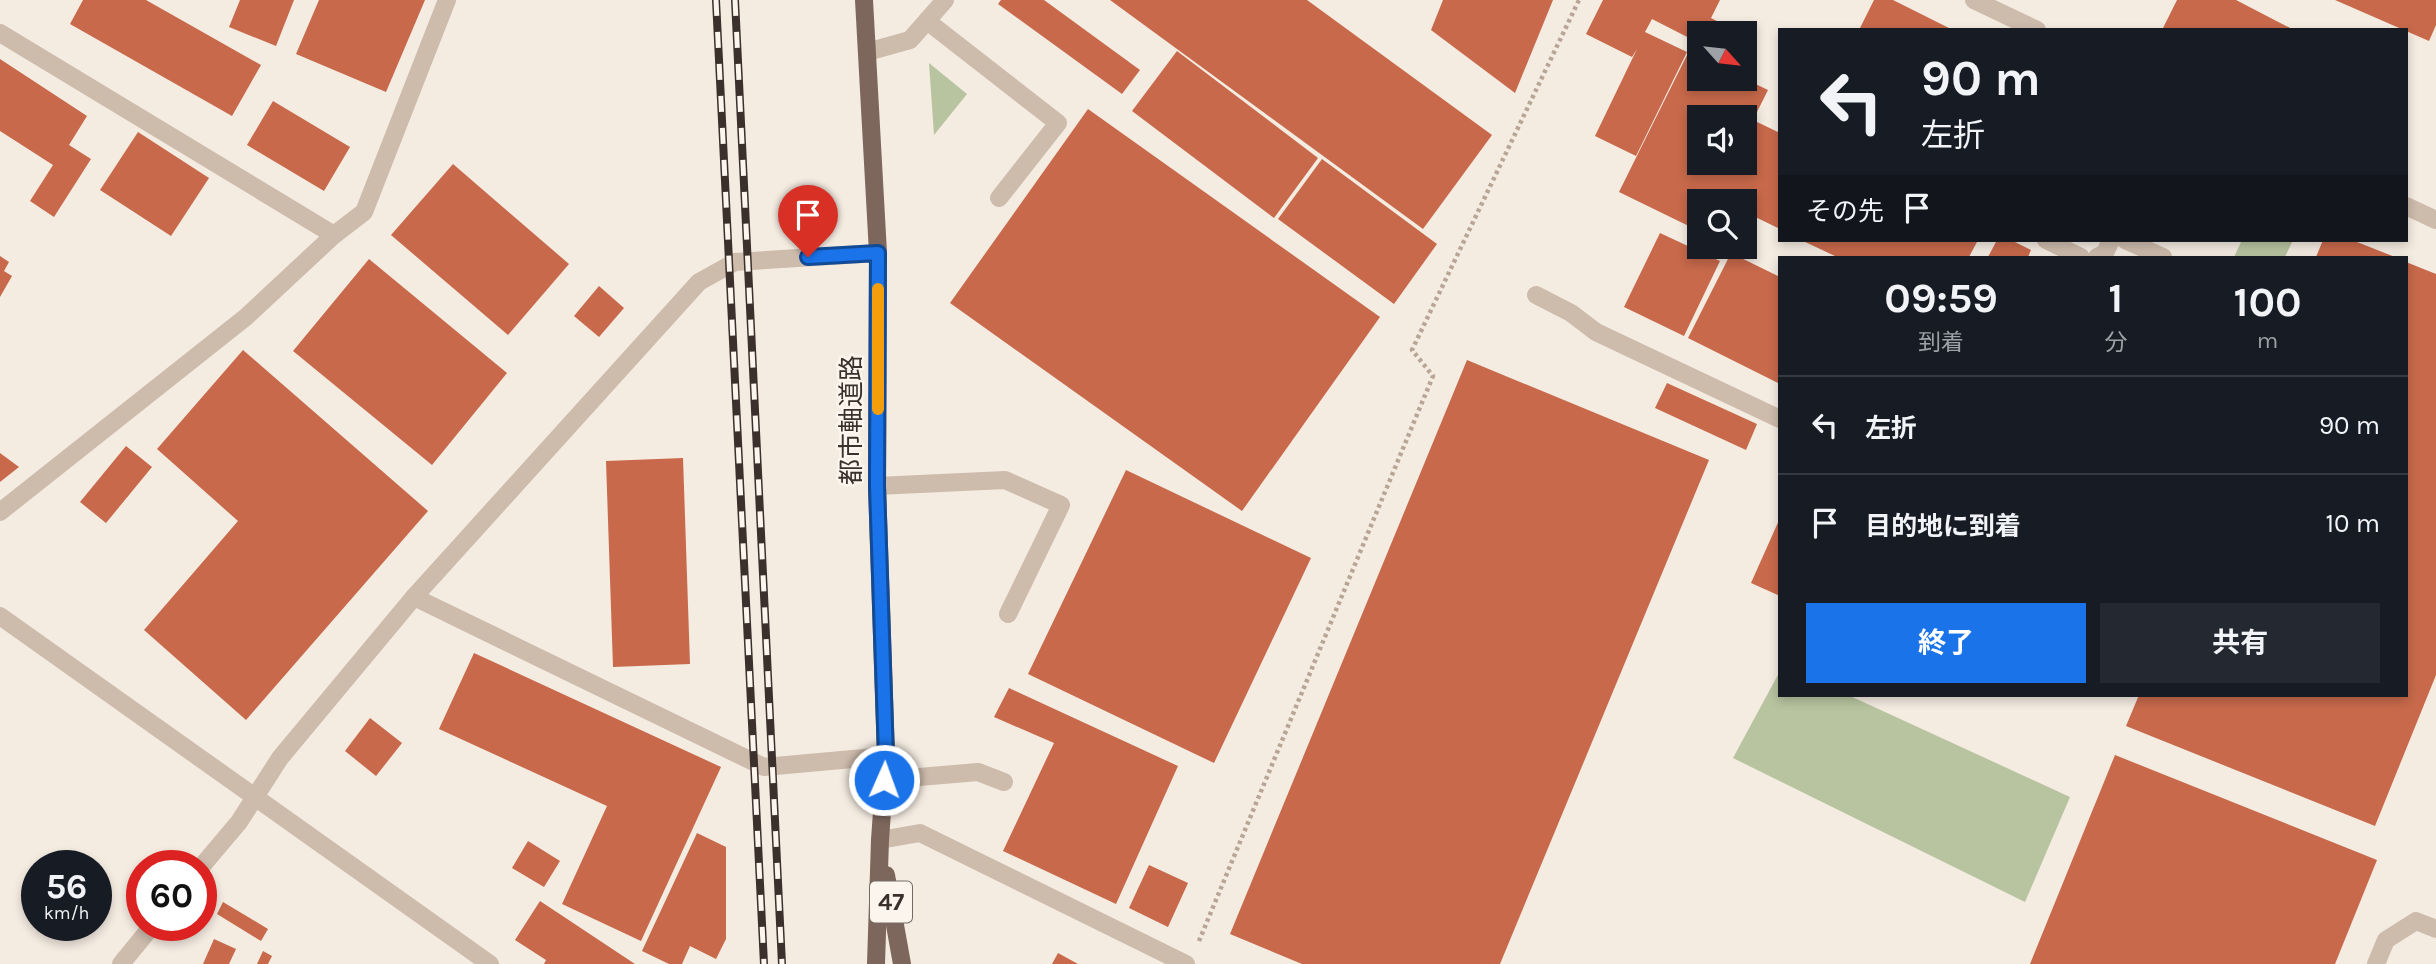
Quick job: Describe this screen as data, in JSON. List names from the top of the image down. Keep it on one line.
{"streets":{"main road":["都市軸道路","47"]},"north":"bottom right","page":{"turn":["90 m","左折"],"then":"その先","eta":["09:59","到着","1","分","100","m"],"list":[{"name":"左折","value":"90 m"},{"name":"目的地に到着","value":"10 m"}],"buttons":["終了","共有"],"speed":"56 km/h","limit":"60"}}
